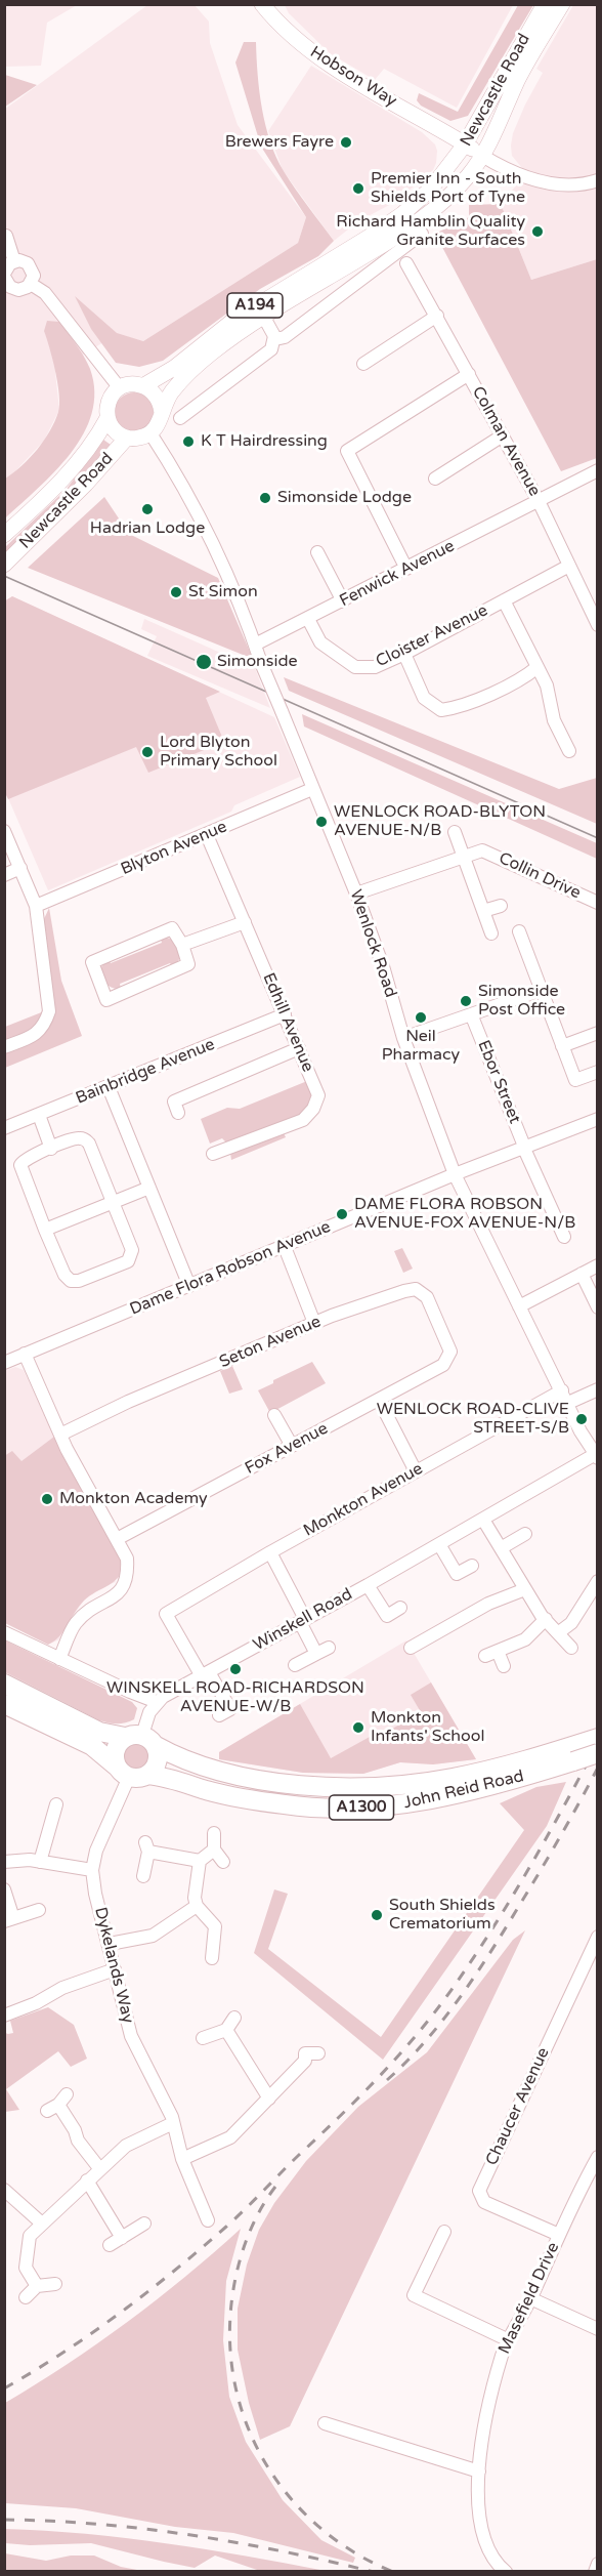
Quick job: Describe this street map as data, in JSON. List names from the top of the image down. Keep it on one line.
{"streets":{"highway":["John Reid Road","A1300"],"main road":["Hobson Way","Newcastle Road","A194"],"street":["Colman Avenue","Fenwick Avenue","Cloister Avenue","Blyton Avenue","Collin Drive","Wenlock Road","Edhill Avenue","Bainbridge Avenue","Ebor Street","Dame Flora Robson Avenue","Seton Avenue","Fox Avenue","Monkton Avenue","Winskell Road","Dykelands Way","Chaucer Avenue","Masefield Drive"]},"crossings":[["Hobson Way","Newcastle Road"],["Newcastle Road","Wenlock Road"],["Colman Avenue","Fenwick Avenue"],["Colman Avenue","Cloister Avenue"],["Fenwick Avenue","Cloister Avenue"],["Fenwick Avenue","Wenlock Road"],["Blyton Avenue","Wenlock Road"],["Blyton Avenue","Edhill Avenue"],["Wenlock Road","Dame Flora Robson Avenue"],["Wenlock Road","Monkton Avenue"],["Wenlock Road","Winskell Road"],["Edhill Avenue","Bainbridge Avenue"],["Ebor Street","Dame Flora Robson Avenue"],["Seton Avenue","Fox Avenue"],["Monkton Avenue","Winskell Road"],["John Reid Road","Dykelands Way"],["Chaucer Avenue","Masefield Drive"]],"places":["Brewers Fayre","Premier Inn - South Shields Port of Tyne","Richard Hamblin Quality Granite Surfaces","K T Hairdressing","Simonside Lodge","Hadrian Lodge","St Simon","Simonside","Lord Blyton Primary School","WENLOCK ROAD-BLYTON AVENUE-N/B","Simonside Post Office","Neil Pharmacy","DAME FLORA ROBSON AVENUE-FOX AVENUE-N/B","WENLOCK ROAD-CLIVE STREET-S/B","Monkton Academy","WINSKELL ROAD-RICHARDSON AVENUE-W/B","Monkton Infants' School","South Shields Crematorium"]}
